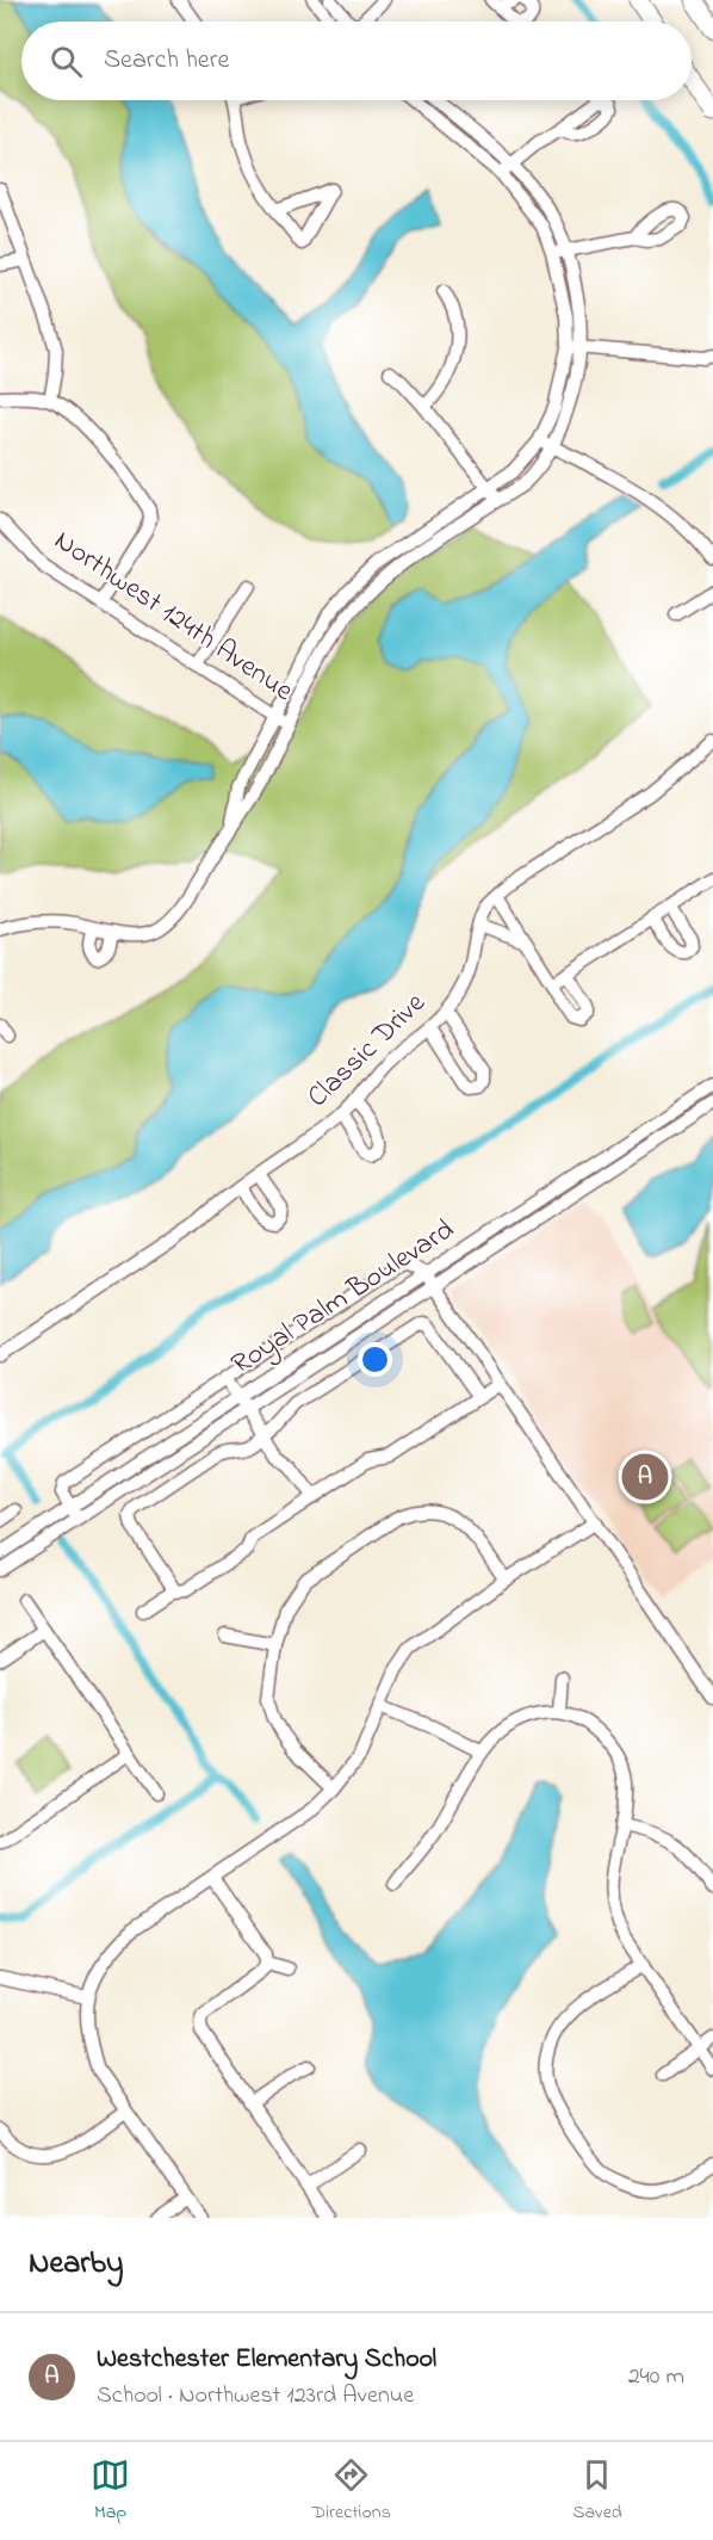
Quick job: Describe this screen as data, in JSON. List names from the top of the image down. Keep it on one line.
{"streets":{"street":["Northwest 124th Avenue","Classic Drive","Royal Palm Boulevard"]},"page":{"search":"Search here","pins":"A","heading":"Nearby","list":[{"mark":"A","name":"Westchester Elementary School","note":"School · Northwest 123rd Avenue","value":"240 m"}],"nav":["Map","Directions","Saved"]}}
